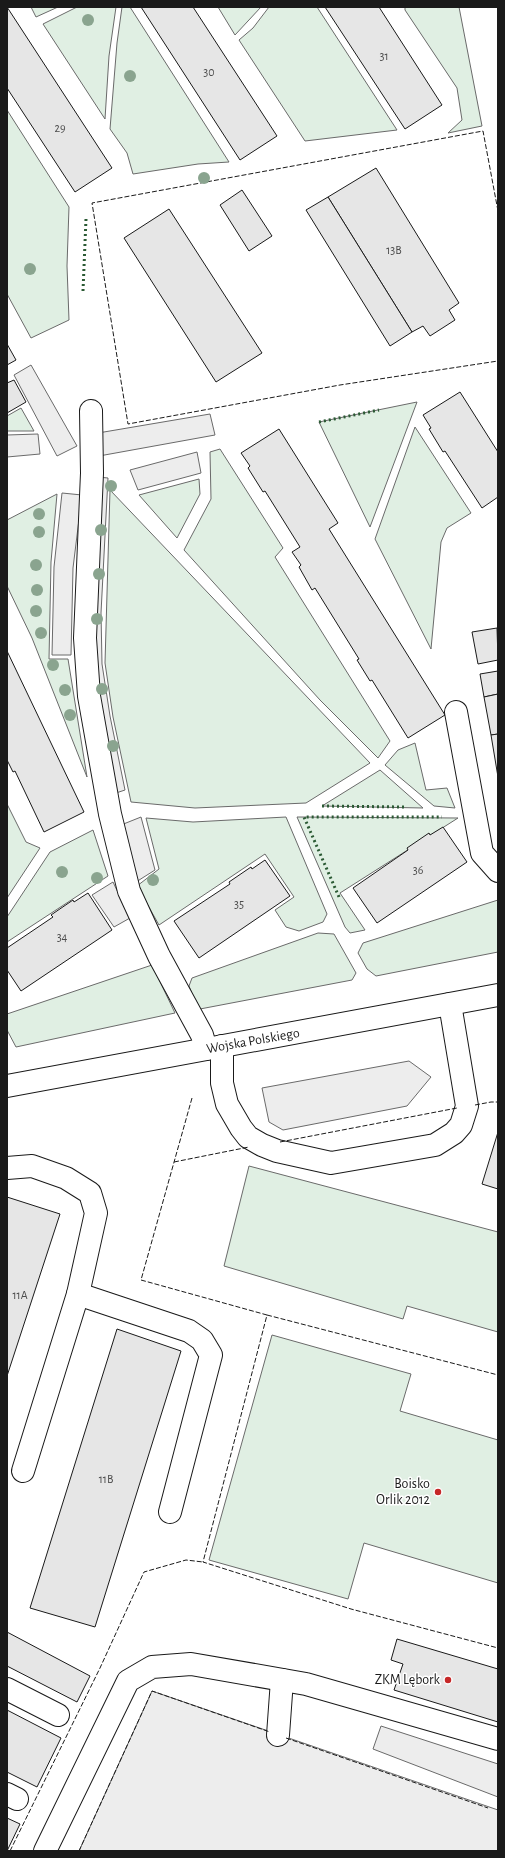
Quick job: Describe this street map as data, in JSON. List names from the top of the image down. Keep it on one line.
{"streets":{"street":["Wojska Polskiego"]},"places":["Boisko Orlik 2012","ZKM Lębork"],"house_numbers":["31","30","29","13B","36","35","34","11A","11B"]}
